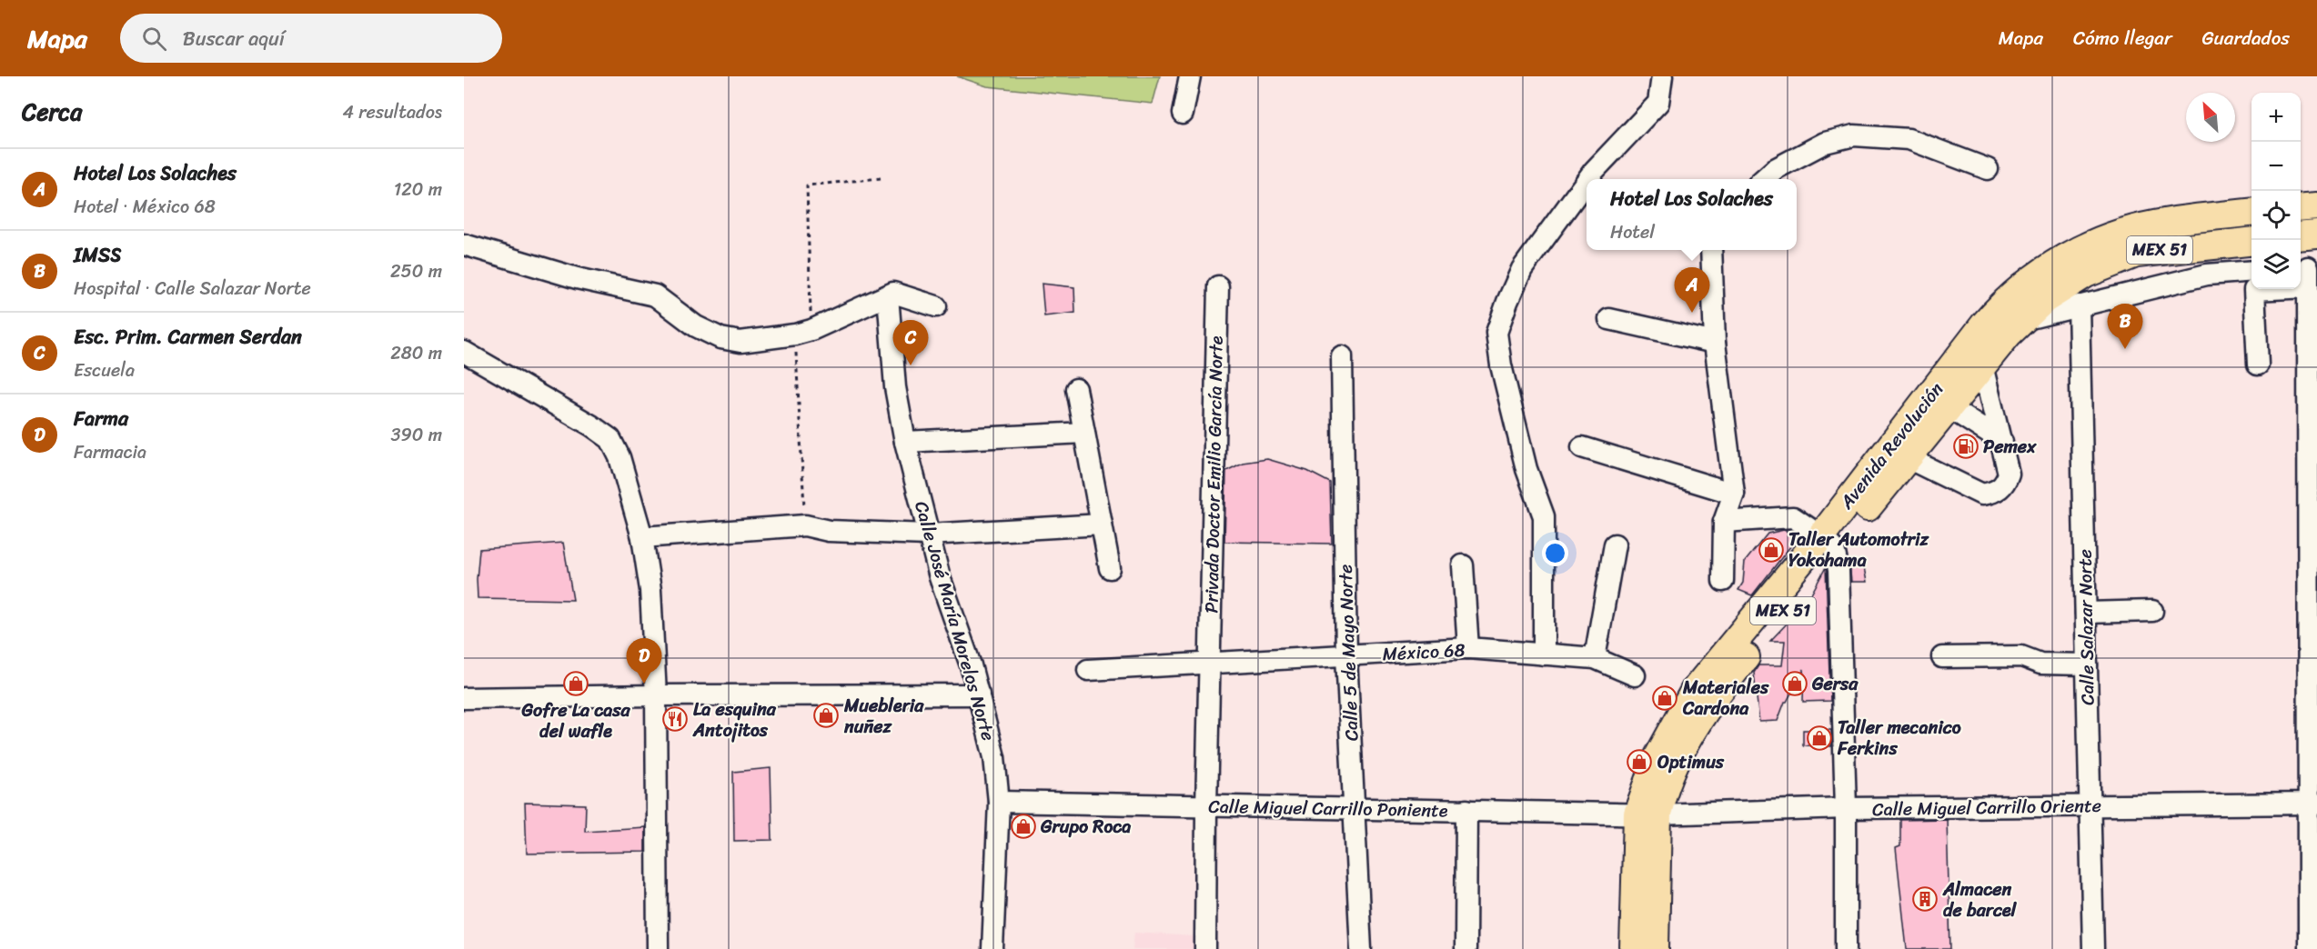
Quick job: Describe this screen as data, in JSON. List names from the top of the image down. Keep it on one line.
{"streets":{"main road":["MEX 51","Avenida Revolución"],"street":["Privada Doctor Emilio García Norte","Calle José María Morelos Norte","Calle Salazar Norte","México 68","Calle 5 de Mayo Norte","Calle Miguel Carrillo Oriente","Calle Miguel Carrillo Poniente"]},"crossings":[["Avenida Revolución","Calle Miguel Carrillo Oriente"],["Avenida Revolución","Calle Miguel Carrillo Poniente"],["Privada Doctor Emilio García Norte","México 68"],["Privada Doctor Emilio García Norte","Calle Miguel Carrillo Poniente"],["Calle José María Morelos Norte","Calle Miguel Carrillo Poniente"],["Calle Salazar Norte","Calle Miguel Carrillo Oriente"],["México 68","Calle 5 de Mayo Norte"],["Calle 5 de Mayo Norte","Calle Miguel Carrillo Poniente"],["Calle Miguel Carrillo Oriente","Calle Miguel Carrillo Poniente"]],"places":{"fuel station":["Pemex"],"shop":["Taller Automotriz Yokohama","Gofre La casa del wafle","Gersa","Materiales Cardona","Muebleria nuñez","Taller mecanico Ferkins","Optimus","Grupo Roca"],"restaurant":["La esquina Antojitos"],"building":["Almacen de barcel"]},"north":"top left","page":{"header":"Mapa","search":"Buscar aquí","nav":["Mapa","Cómo llegar","Guardados"],"heading":["Cerca","4 resultados"],"map_buttons":["+","−"],"list":[{"mark":"A","name":"Hotel Los Solaches","note":"Hotel · México 68","value":"120 m"},{"mark":"B","name":"IMSS","note":"Hospital · Calle Salazar Norte","value":"250 m"},{"mark":"C","name":"Esc. Prim. Carmen Serdan","note":"Escuela","value":"280 m"},{"mark":"D","name":"Farma","note":"Farmacia","value":"390 m"}],"popup":["Hotel Los Solaches","Hotel"],"pins":["A","B","C","D"]}}
